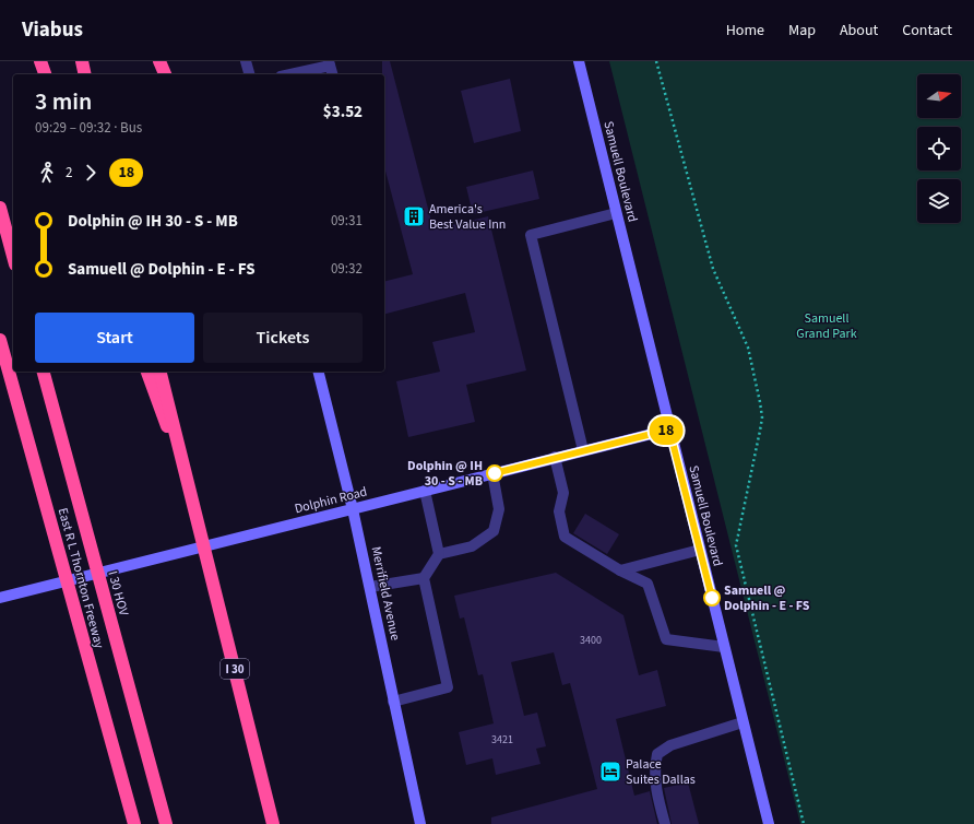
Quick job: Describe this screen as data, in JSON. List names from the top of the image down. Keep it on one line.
{"streets":{"highway":["East R L Thornton Freeway","I 30 HOV","I 30"],"main road":["Samuell Boulevard","Dolphin Road","Merrifield Avenue"]},"crossings":[["Samuell Boulevard","Dolphin Road"],["Dolphin Road","Merrifield Avenue"]],"parks":["Samuell Grand Park"],"places":{"building":["America's Best Value Inn"],"other":["Dolphin @ IH 30 - S - MB","Samuell @ Dolphin - E - FS"],"hotel":["Palace Suites Dallas"]},"lines":["bus line 18"],"house_numbers":["3400","3421"],"north":"right","page":{"header":"Viabus","nav":["Home","Map","About","Contact"],"on_map":"18","heading":["3 min","09:29 – 09:32 · Bus","$3.52"],"legs":["2","18"],"list":[{"name":"Dolphin @ IH 30 - S - MB","value":"09:31"},{"name":"Samuell @ Dolphin - E - FS","value":"09:32"}],"buttons":["Start","Tickets"]}}
